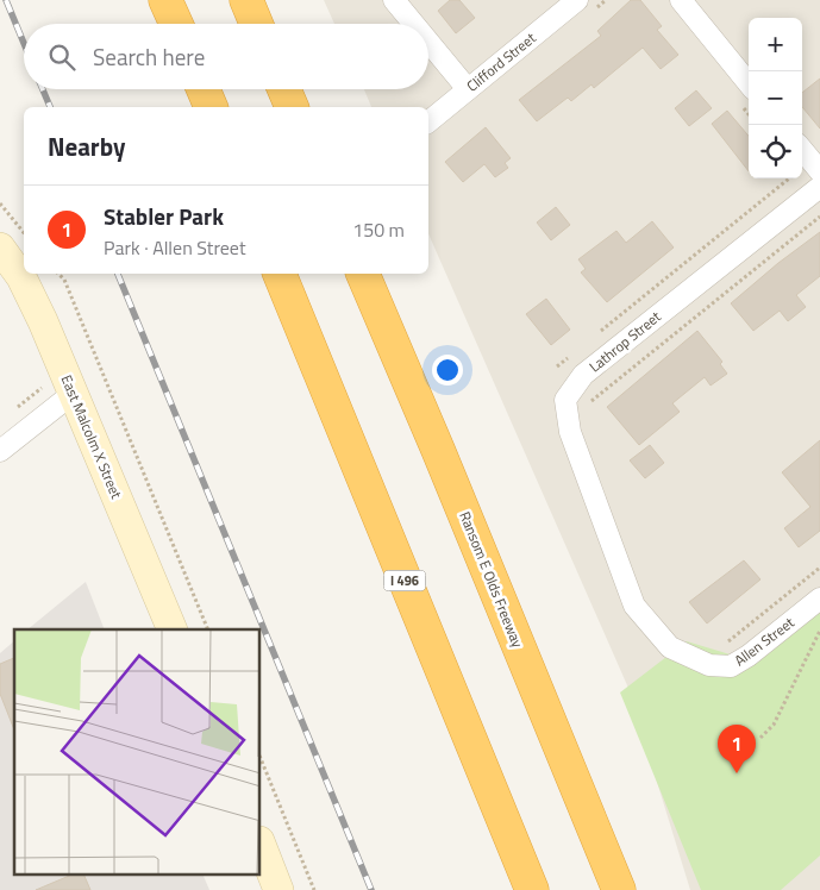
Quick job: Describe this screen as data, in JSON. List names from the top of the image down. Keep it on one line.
{"streets":{"highway":["Ransom E Olds Freeway","I 496"],"street":["Clifford Street","Lathrop Street","East Malcolm X Street","Allen Street"]},"crossings":[["Lathrop Street","Allen Street"]],"page":{"map_buttons":["+","−"],"search":"Search here","heading":"Nearby","list":[{"mark":"1","name":"Stabler Park","note":"Park · Allen Street","value":"150 m"}],"pins":"1"}}
